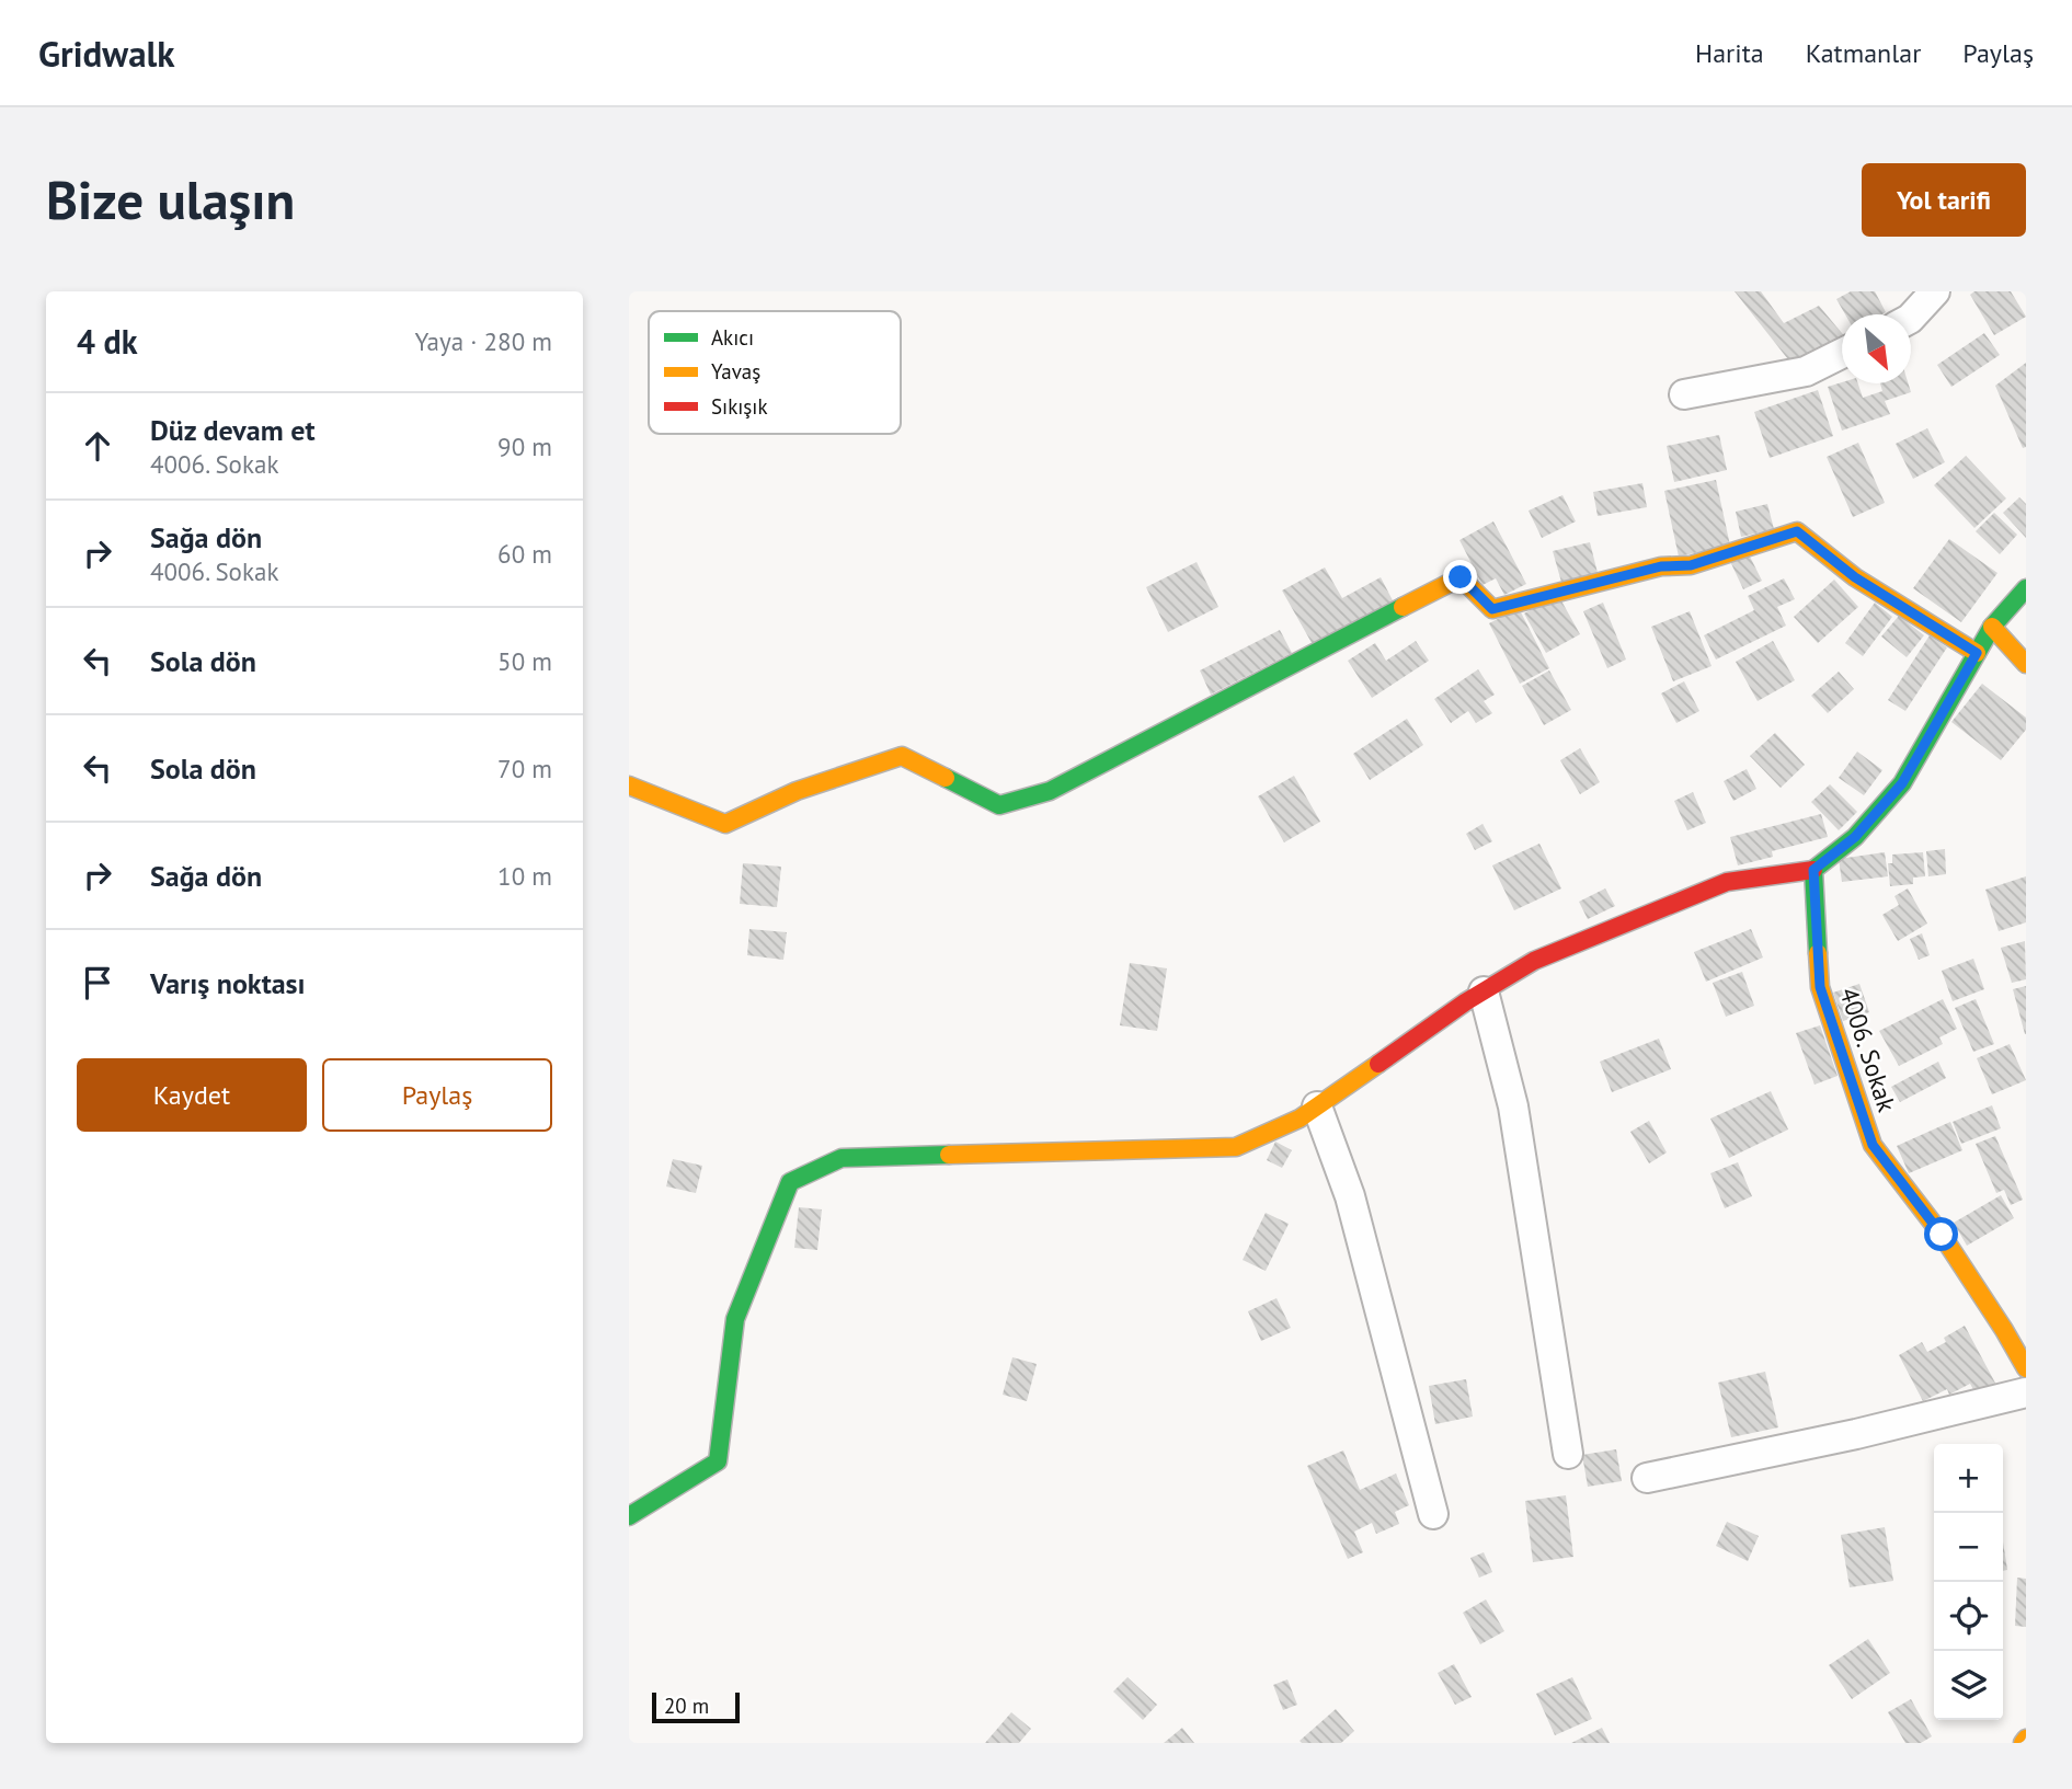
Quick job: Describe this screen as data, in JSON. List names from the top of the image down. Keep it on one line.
{"streets":{"street":["4006. Sokak"]},"legend":["Akıcı","Yavaş","Sıkışık"],"scale_bar":"20 m","north":"bottom right","page":{"header":"Gridwalk","nav":["Harita","Katmanlar","Paylaş"],"buttons":["Yol tarifi",["Kaydet","Paylaş"]],"title":"Bize ulaşın","heading":["4 dk","Yaya · 280 m"],"list":[["Düz devam et","4006. Sokak","90 m"],["Sağa dön","4006. Sokak","60 m"],["Sola dön","50 m"],["Sola dön","70 m"],["Sağa dön","10 m"],"Varış noktası"],"map_buttons":["+","−"],"scale":"20 m"}}
